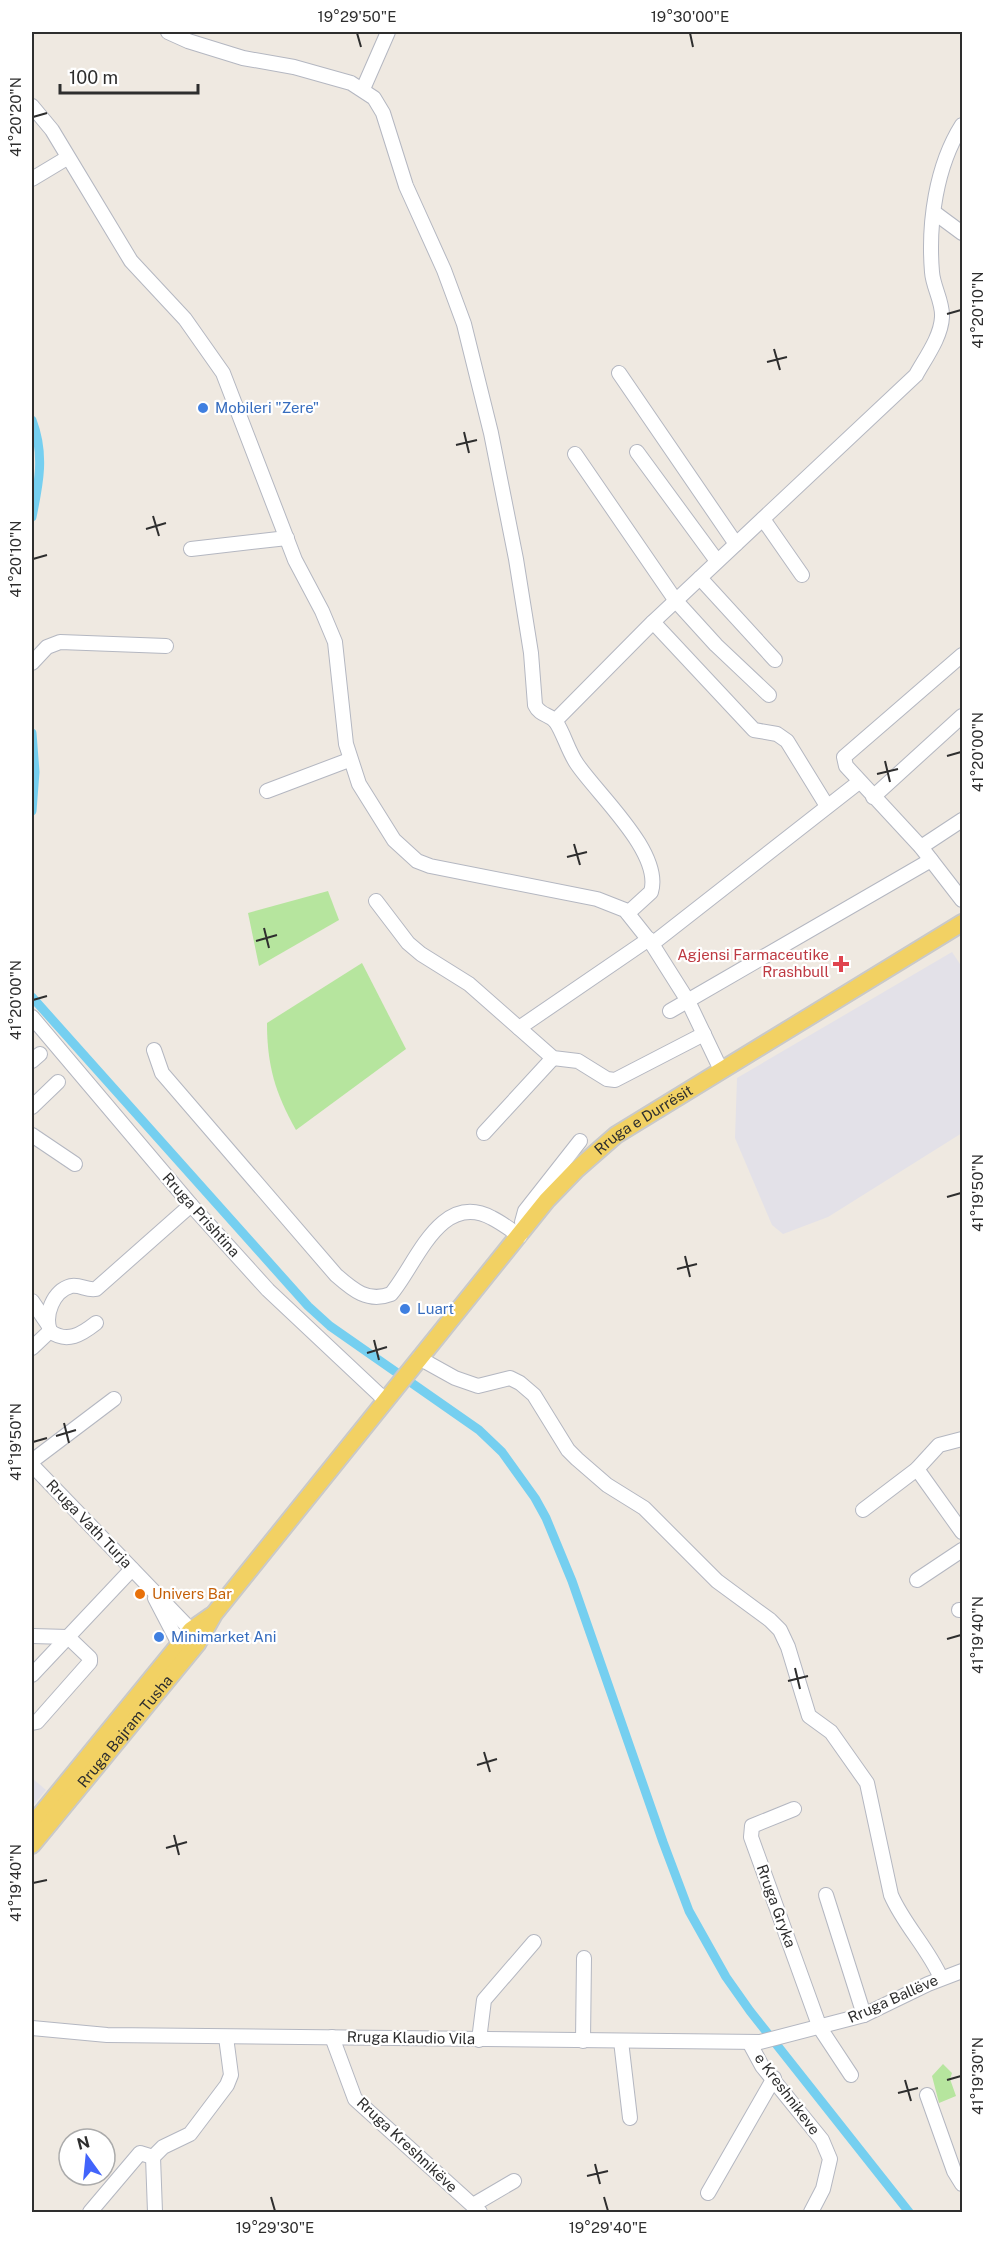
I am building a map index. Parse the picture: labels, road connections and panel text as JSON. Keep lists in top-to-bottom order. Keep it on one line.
{"streets":{"main road":["Rruga e Durrësit","Rruga Bajram Tusha"],"street":["Rruga Prishtina","Rruga Vath Turja","Rruga Gryka","Rruga Ballëve","Rruga Klaudio Vila","e Kreshnikeve","Rruga Kreshnikëve"]},"crossings":[["Rruga e Durrësit","Rruga Prishtina"],["Rruga e Durrësit","Rruga Bajram Tusha"],["Rruga Prishtina","Rruga Bajram Tusha"],["Rruga Vath Turja","Rruga Bajram Tusha"],["Rruga Gryka","Rruga Ballëve"],["Rruga Ballëve","Rruga Klaudio Vila"],["Rruga Klaudio Vila","e Kreshnikeve"],["Rruga Klaudio Vila","Rruga Kreshnikëve"]],"places":{"other":["Mobileri \"Zere\"","Luart","Univers Bar","Minimarket Ani"],"health":["Agjensi Farmaceutike Rrashbull"]},"scale_bar":"100 m","north":"top","coordinates":["19°29'50\"E","19°30'00\"E","41°20'20\"N","41°20'10\"N","41°20'00\"N","41°19'50\"N","41°19'40\"N","41°19'30\"N","19°29'30\"E","19°29'40\"E"]}
